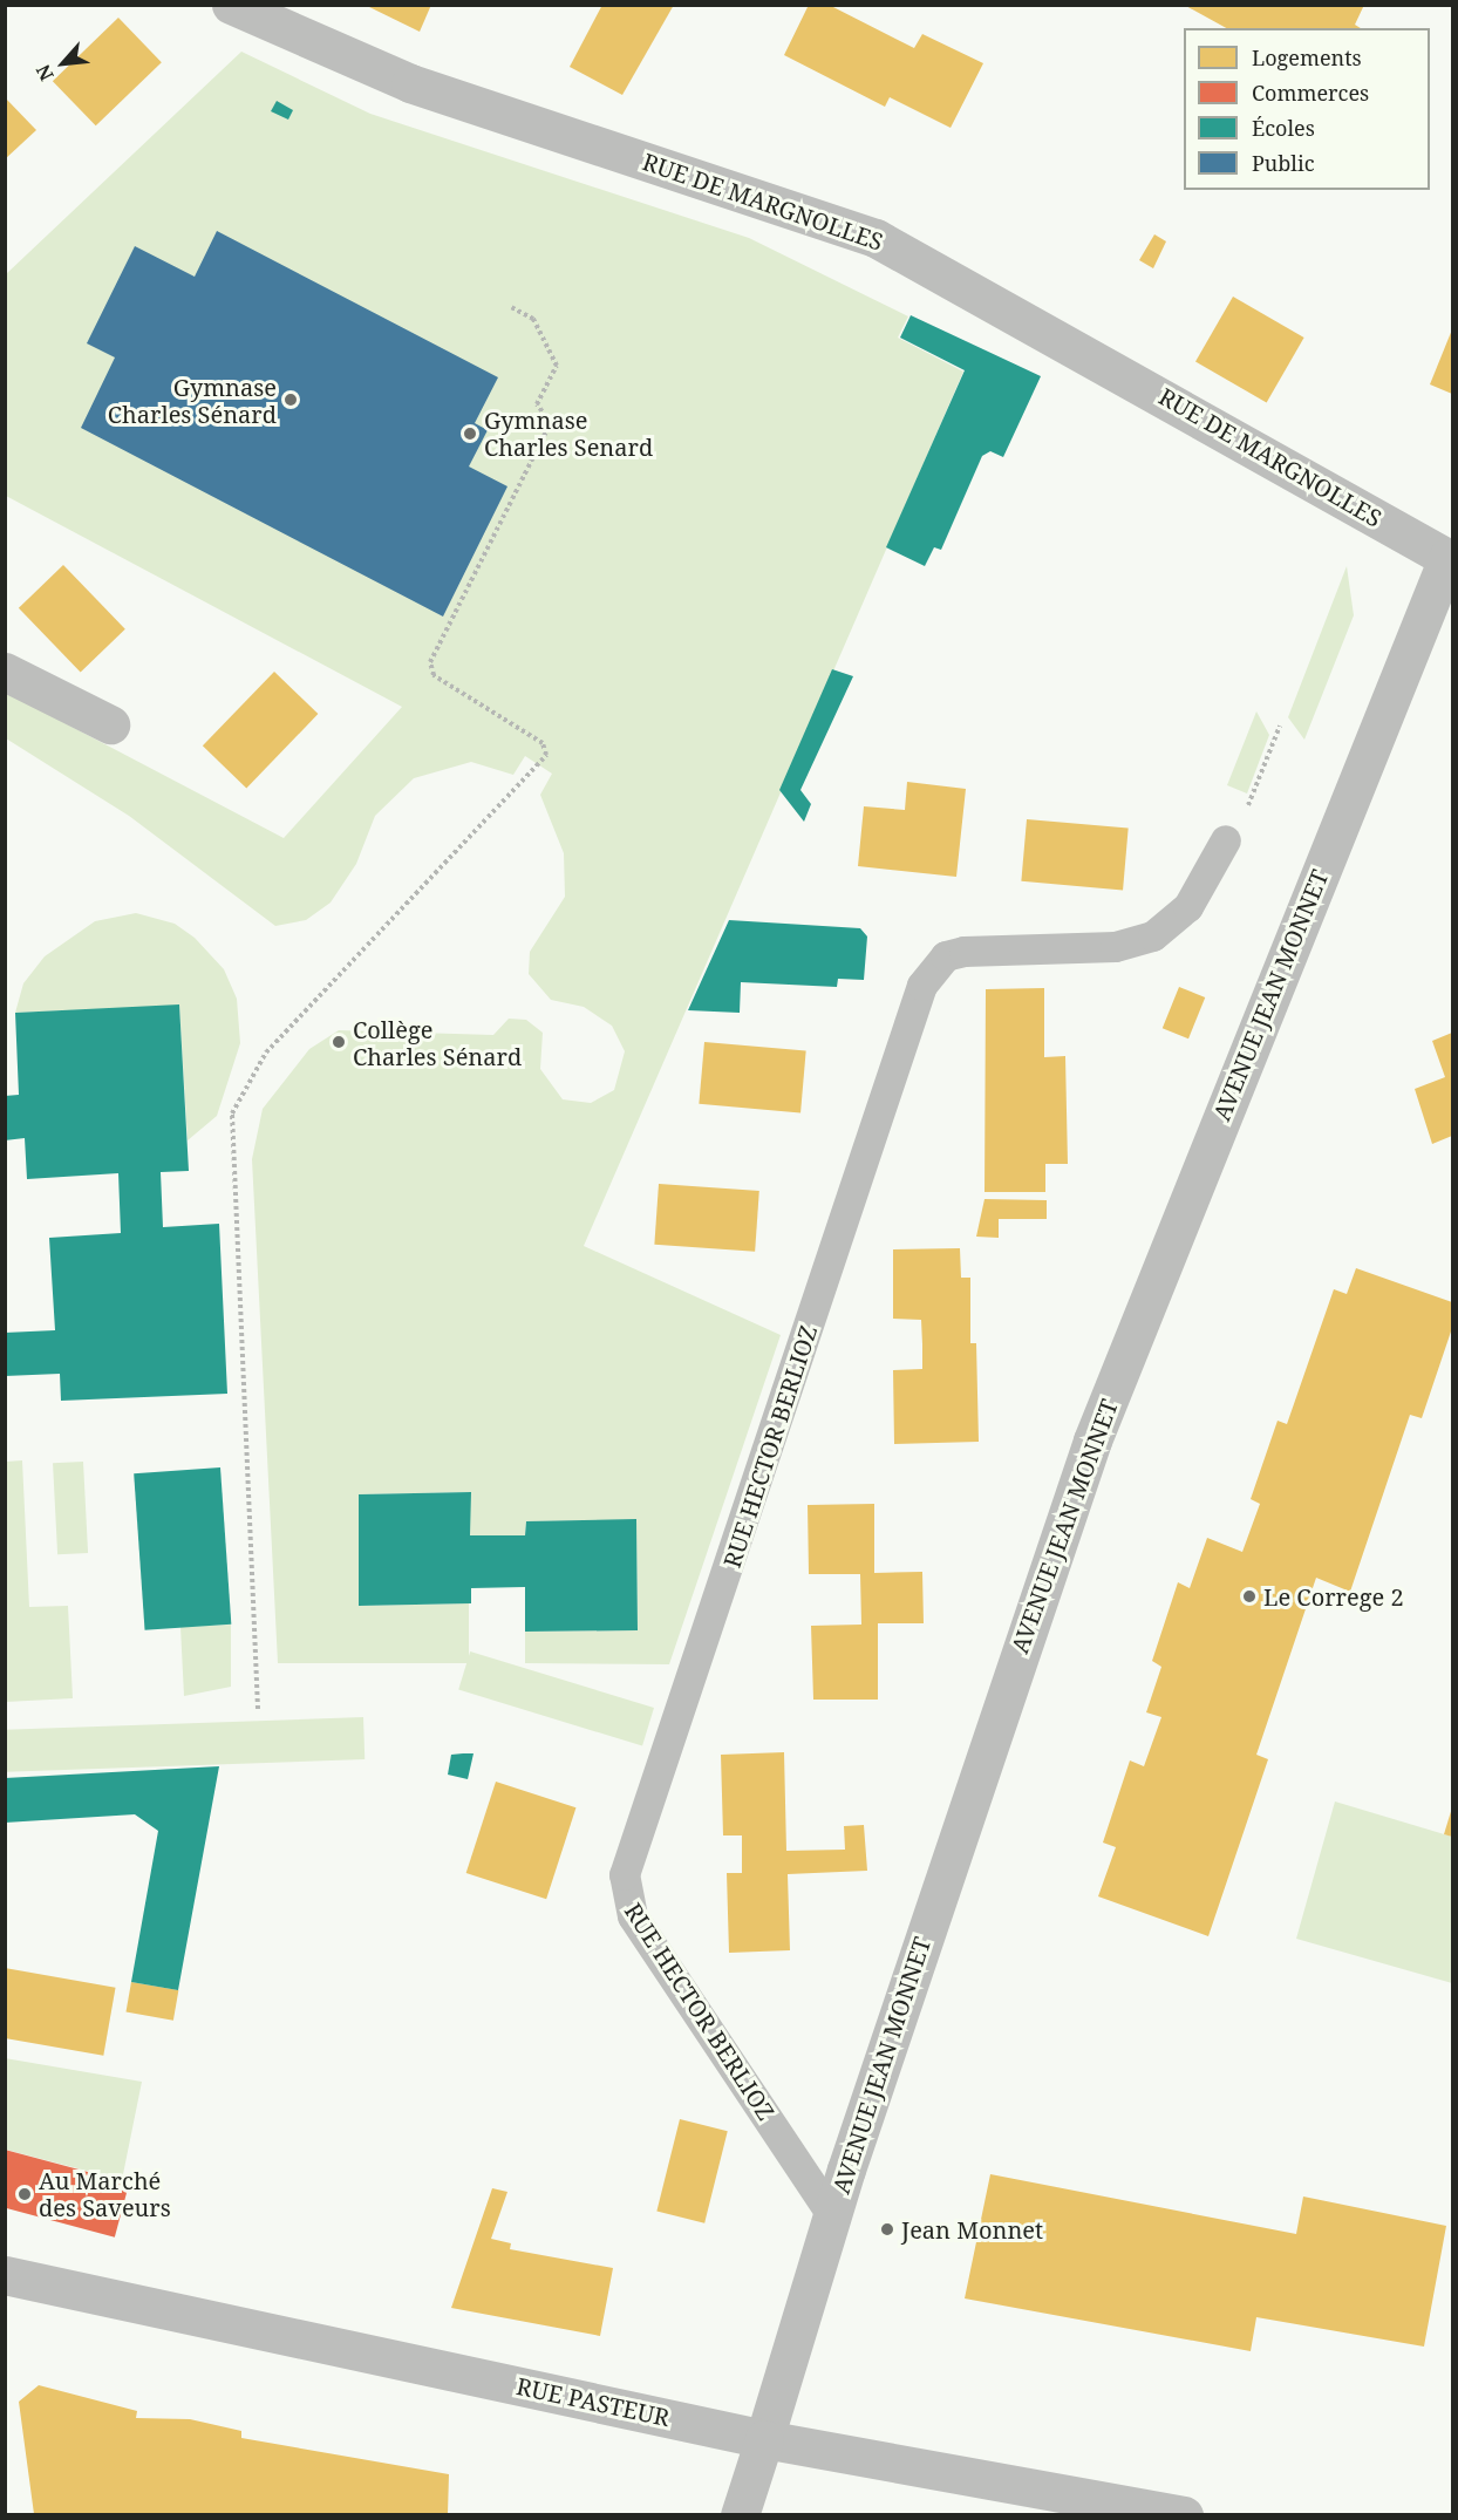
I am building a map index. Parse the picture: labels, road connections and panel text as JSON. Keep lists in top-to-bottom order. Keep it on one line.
{"streets":{"street":["RUE DE MARGNOLLES","AVENUE JEAN MONNET","RUE PASTEUR"],"lane":["RUE HECTOR BERLIOZ"]},"crossings":[["RUE DE MARGNOLLES","AVENUE JEAN MONNET"],["AVENUE JEAN MONNET","RUE HECTOR BERLIOZ"],["AVENUE JEAN MONNET","RUE PASTEUR"]],"places":["Gymnase Charles Sénard","Gymnase Charles Senard","Collège Charles Sénard","Le Correge 2","Au Marché des Saveurs","Jean Monnet"],"legend":["Logements","Commerces","Écoles","Public"],"north":"bottom left"}
